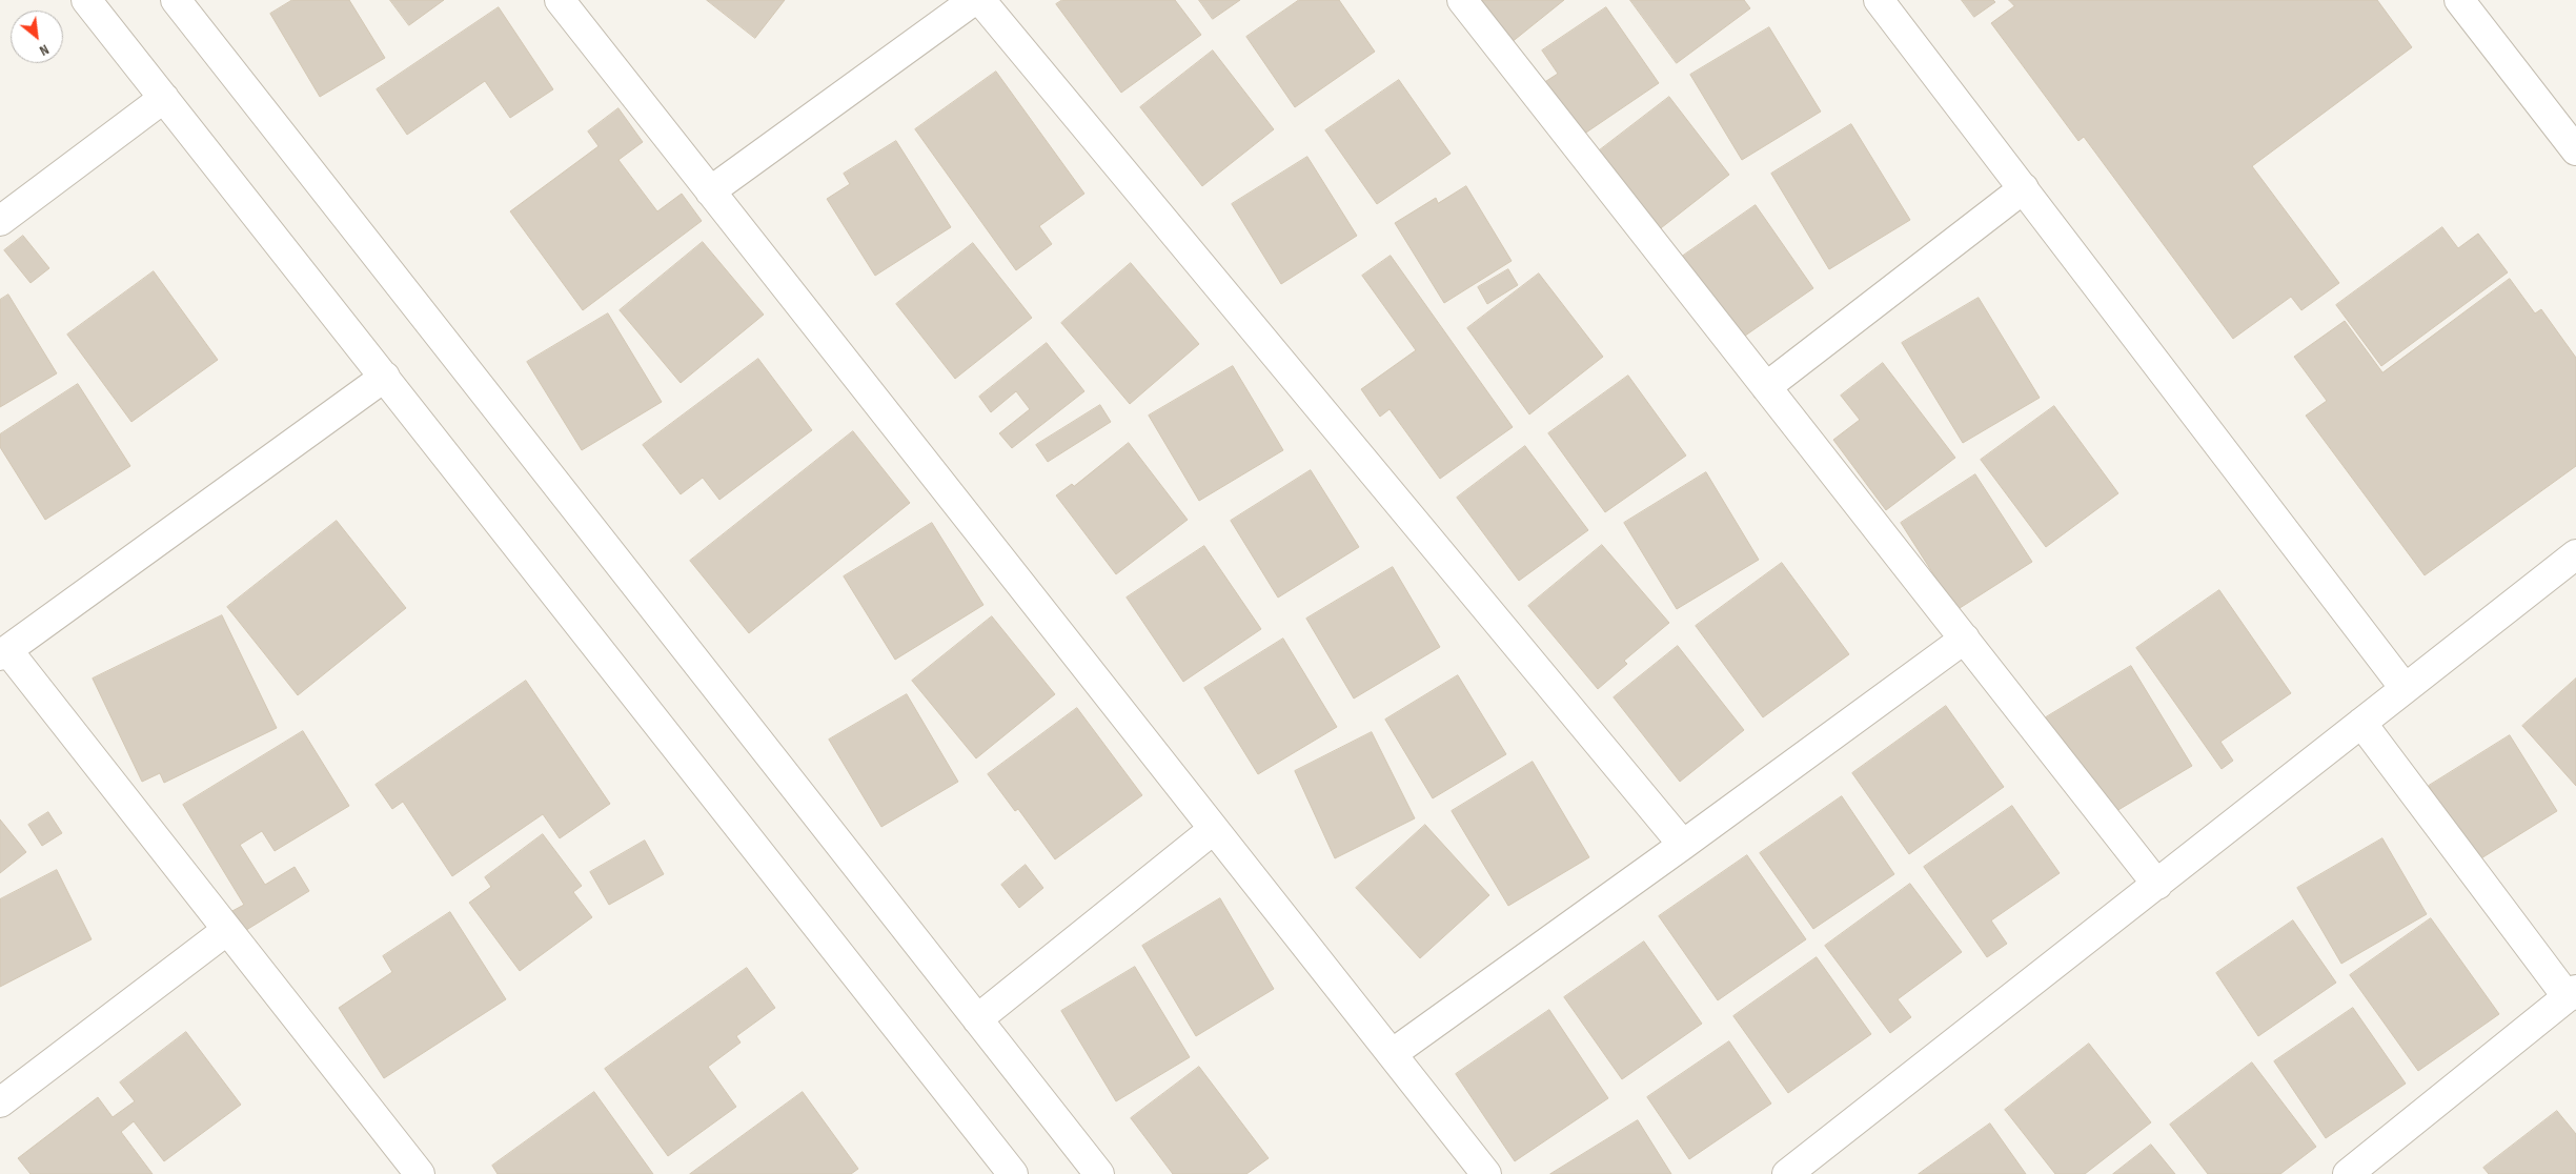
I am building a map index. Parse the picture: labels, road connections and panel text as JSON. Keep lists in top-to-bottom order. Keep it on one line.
{"north":"bottom right"}
